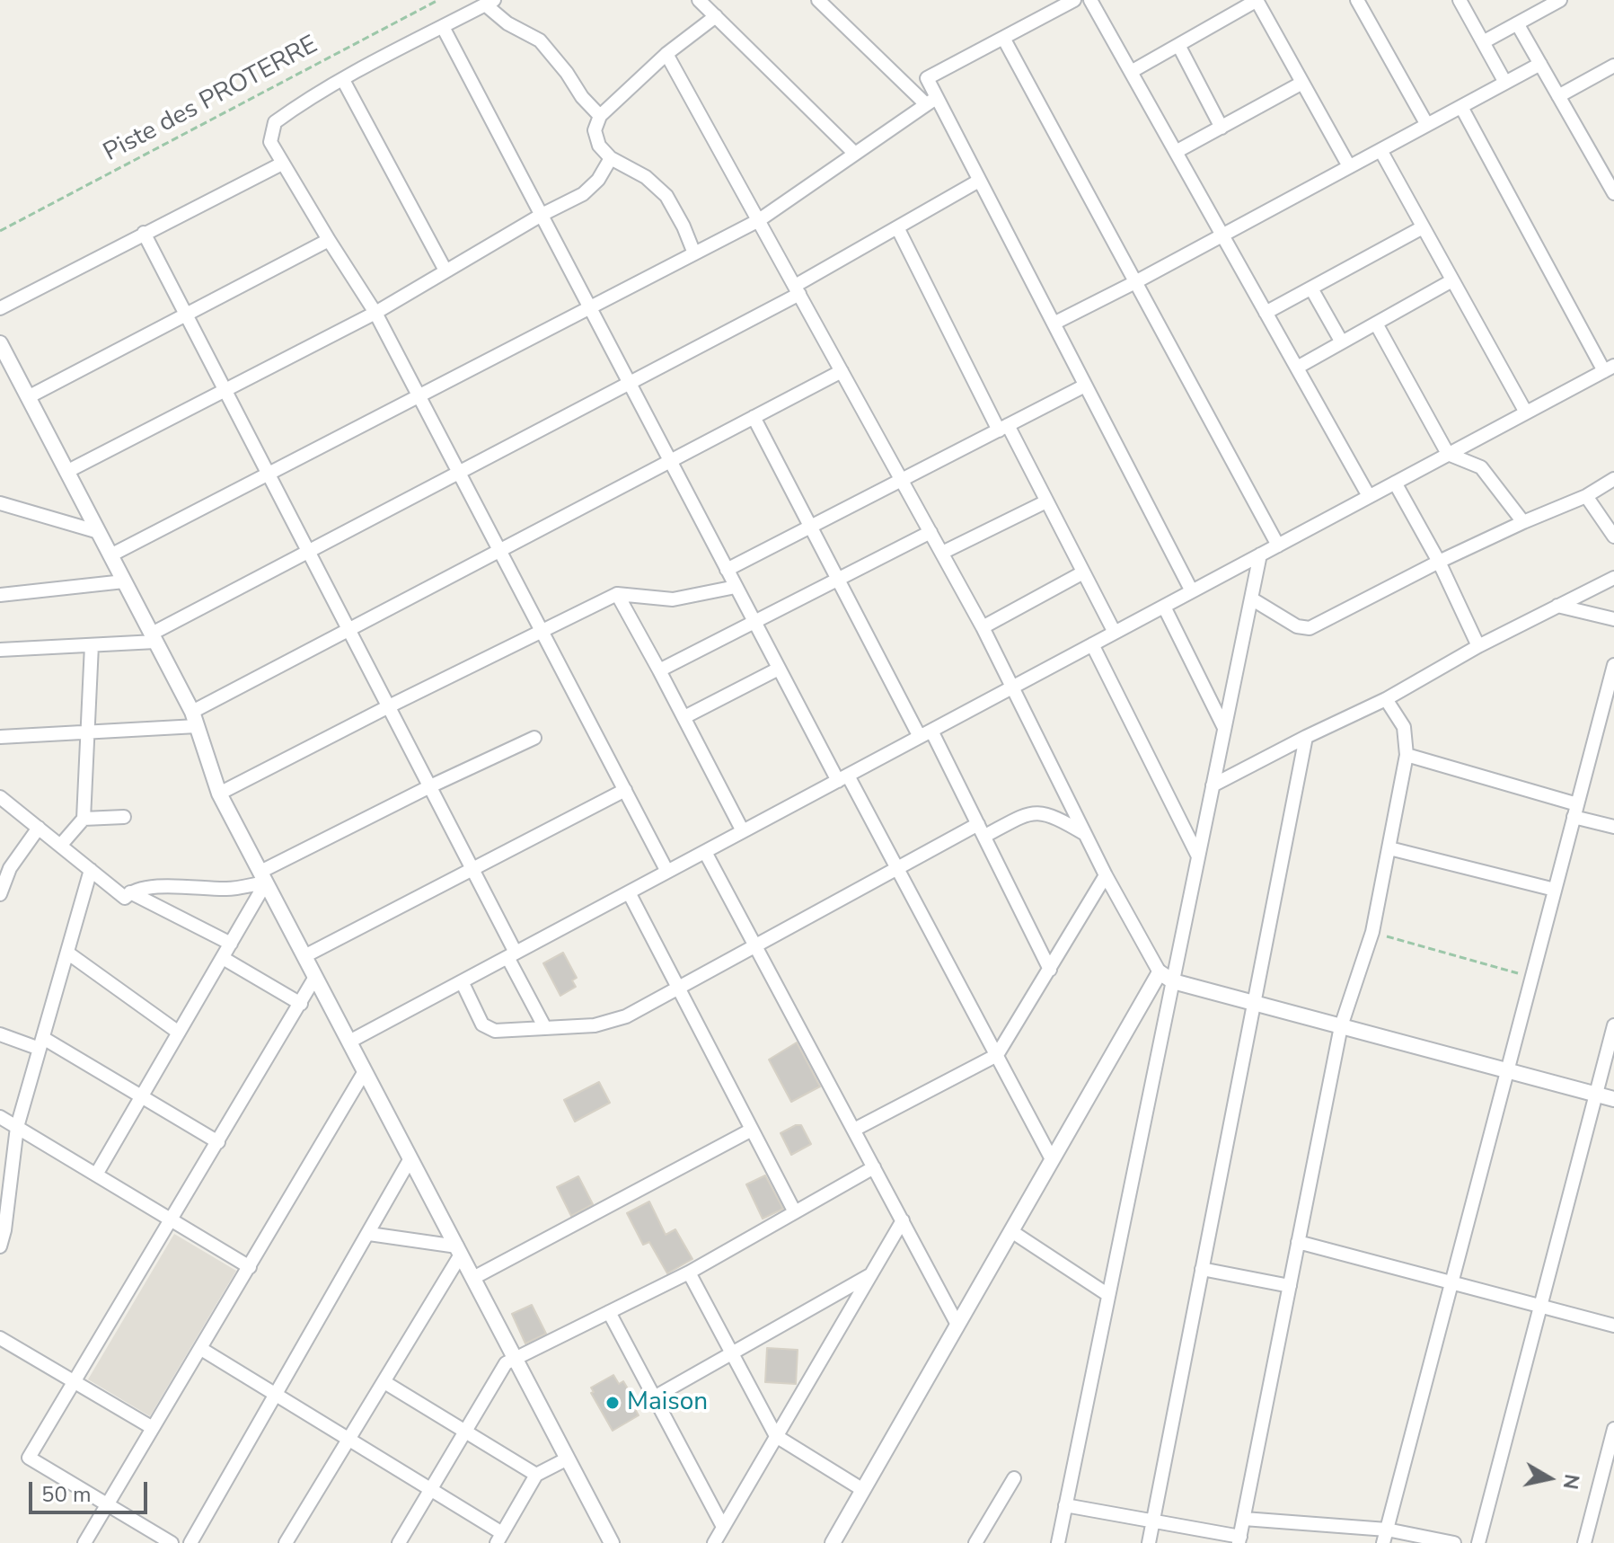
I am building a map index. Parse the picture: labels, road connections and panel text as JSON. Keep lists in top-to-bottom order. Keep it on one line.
{"streets":{"path":["Piste des PROTERRE"]},"places":["Maison"],"scale_bar":"50 m","north":"right"}
